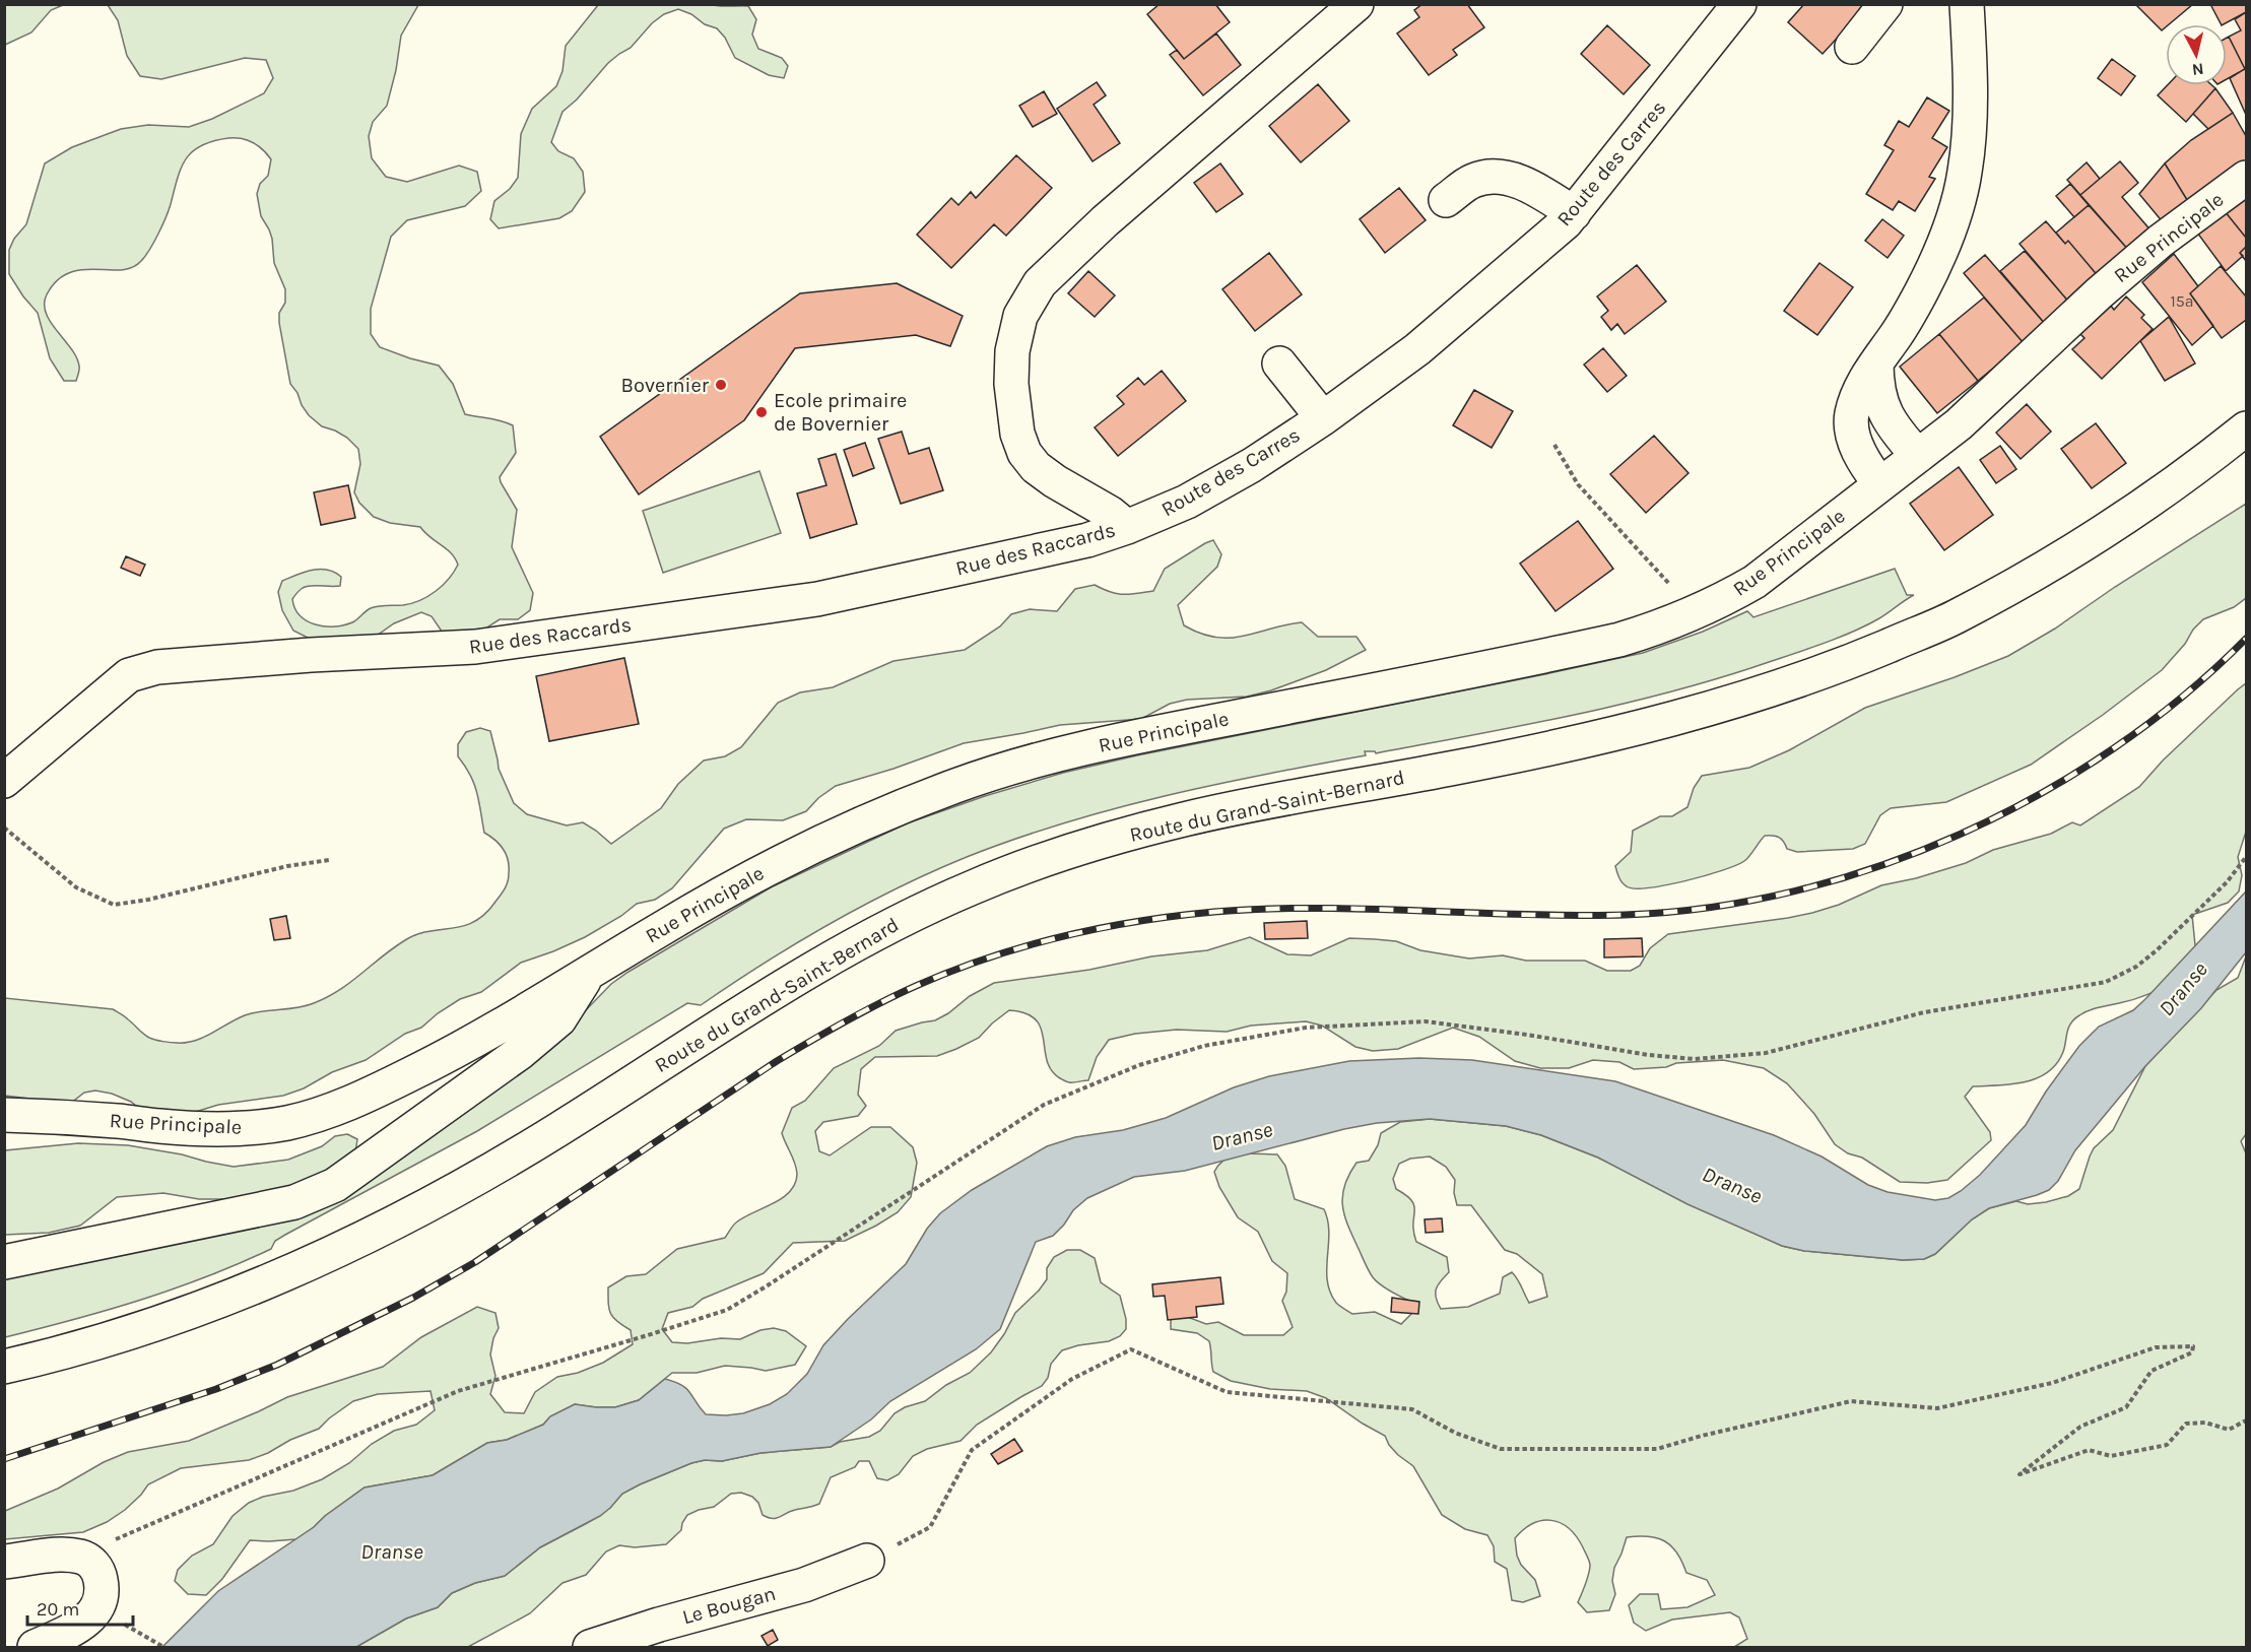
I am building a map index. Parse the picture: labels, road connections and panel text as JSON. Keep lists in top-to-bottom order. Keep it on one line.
{"streets":{"street":["Route des Carres","Rue Principale","Rue des Raccards","Route du Grand-Saint-Bernard","Le Bougan"]},"crossings":[["Route des Carres","Rue des Raccards"]],"water":["Dranse"],"places":["Bovernier","Ecole primaire de Bovernier"],"house_numbers":["15a"],"scale_bar":"20 m","north":"bottom"}
